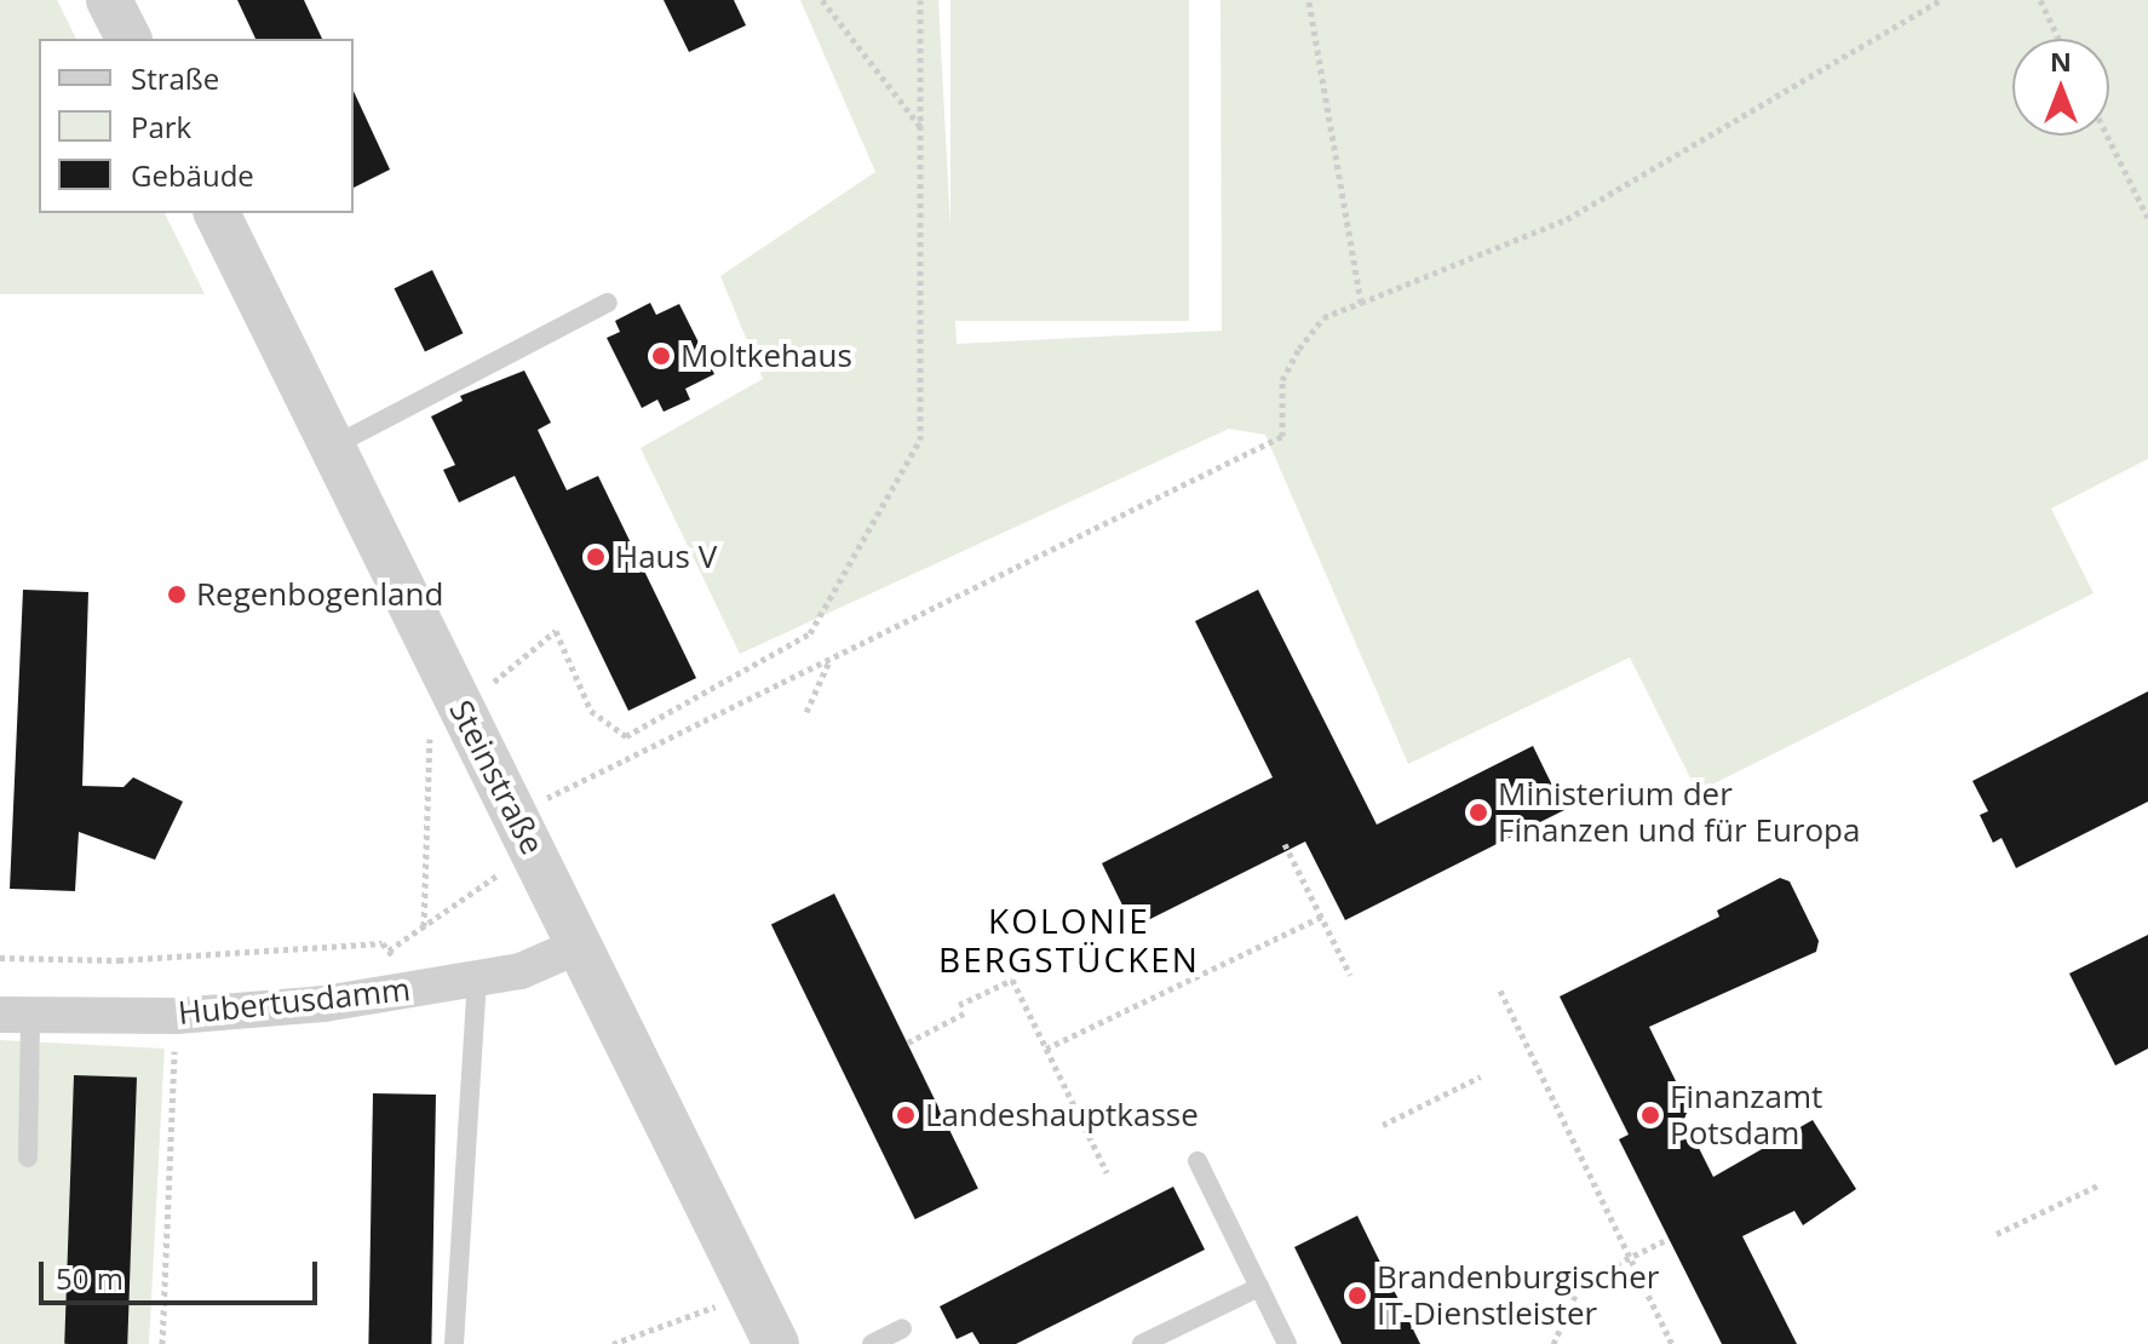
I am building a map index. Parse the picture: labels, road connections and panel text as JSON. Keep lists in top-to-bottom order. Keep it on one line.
{"streets":{"street":["Steinstraße","Hubertusdamm"]},"crossings":[["Steinstraße","Hubertusdamm"]],"districts":["KOLONIE BERGSTÜCKEN"],"places":["Moltkehaus","Haus V","Regenbogenland","Ministerium der Finanzen und für Europa","Landeshauptkasse","Finanzamt Potsdam","Brandenburgischer IT-Dienstleister"],"legend":["Straße","Park","Gebäude"],"scale_bar":"50 m","north":"top"}
